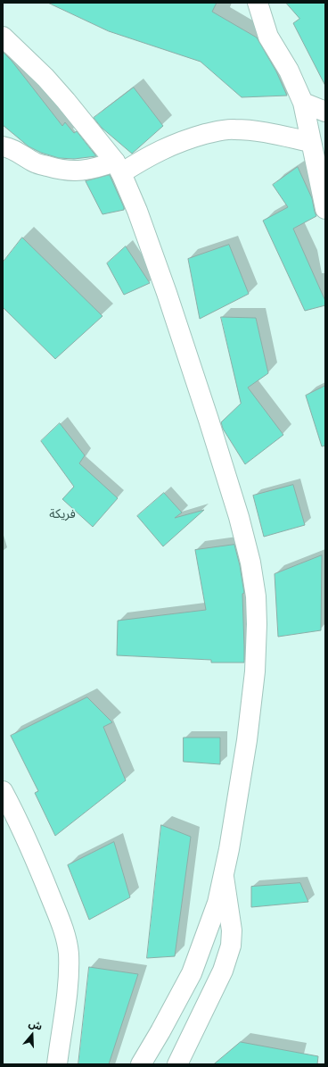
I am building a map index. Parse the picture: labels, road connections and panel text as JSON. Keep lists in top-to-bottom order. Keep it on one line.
{"districts":["فريكة"],"north":"top"}
